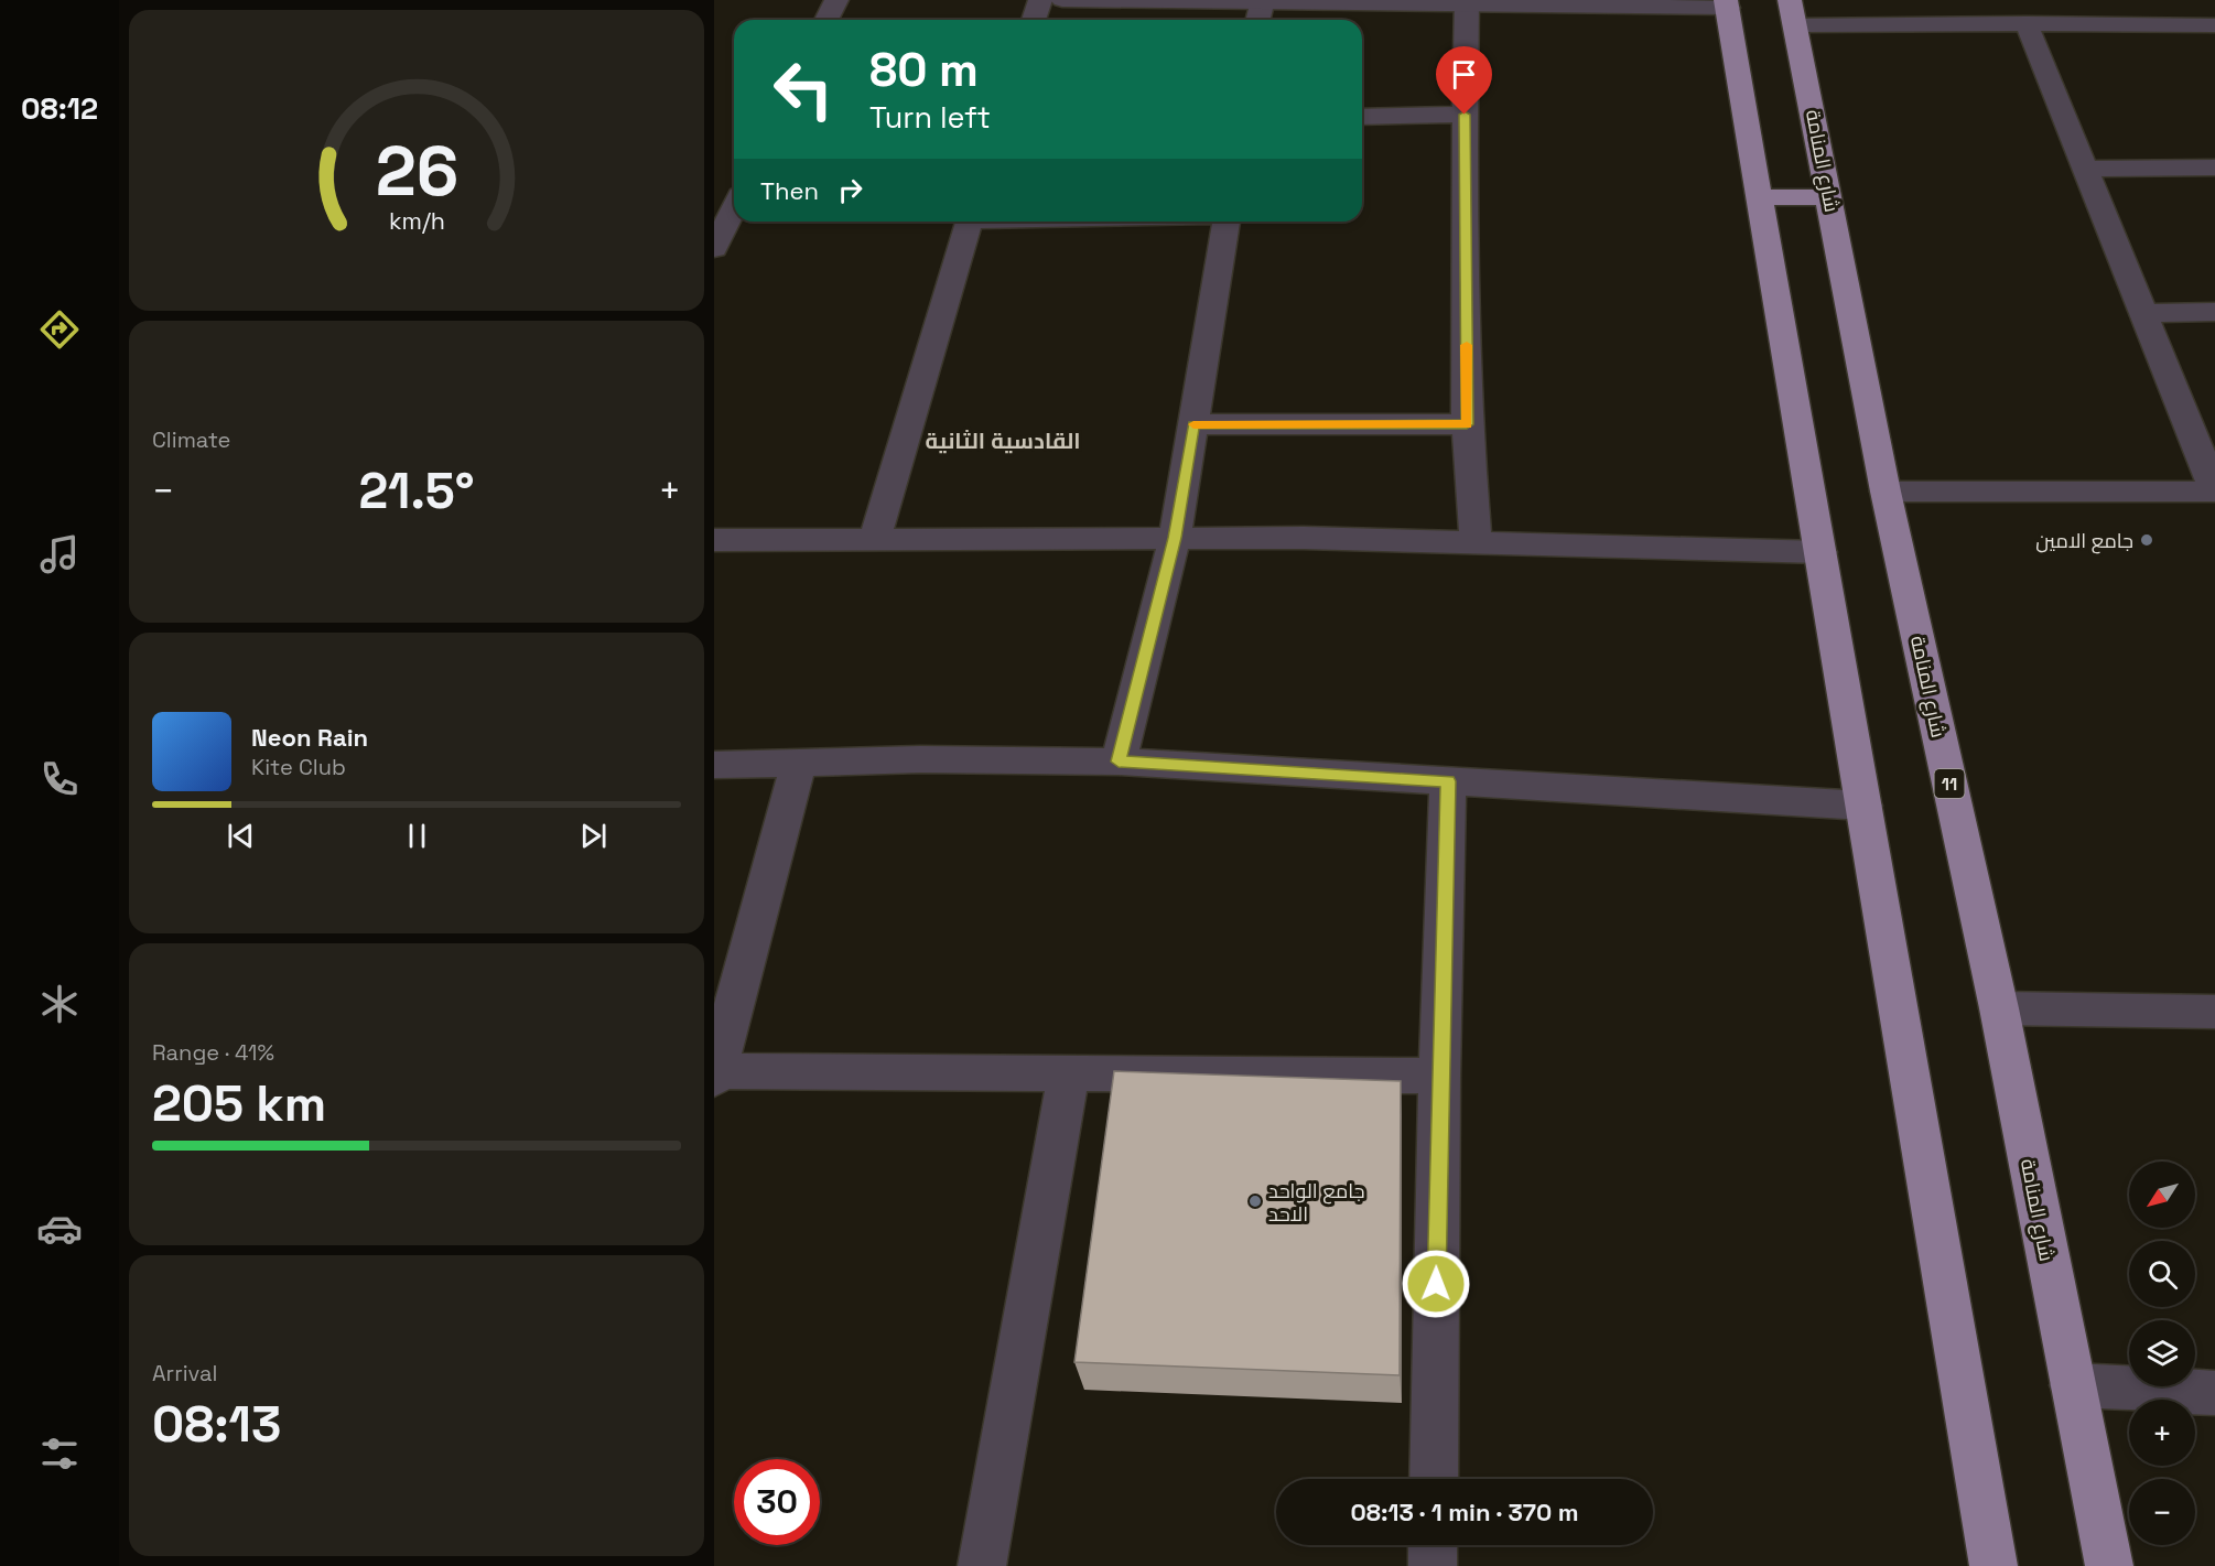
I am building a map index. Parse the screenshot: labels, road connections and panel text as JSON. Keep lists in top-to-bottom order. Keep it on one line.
{"streets":{"highway":["شارع المنامة","11"]},"districts":["القادسية الثانية"],"places":["جامع الامين","جامع الواحد الاحد"],"north":"bottom left","page":{"tabs":"08:12","turn":["80 m","Turn left"],"then":"Then","tile":["Climate",["Range · 41%","205 km"],["Arrival","08:13"]],"heat":["−","21.5°","+"],"song":["Neon Rain","Kite Club"],"map_buttons":["+","−"],"limit":"30","trip":"08:13 · 1 min · 370 m","gauge":["26","km/h"]}}
